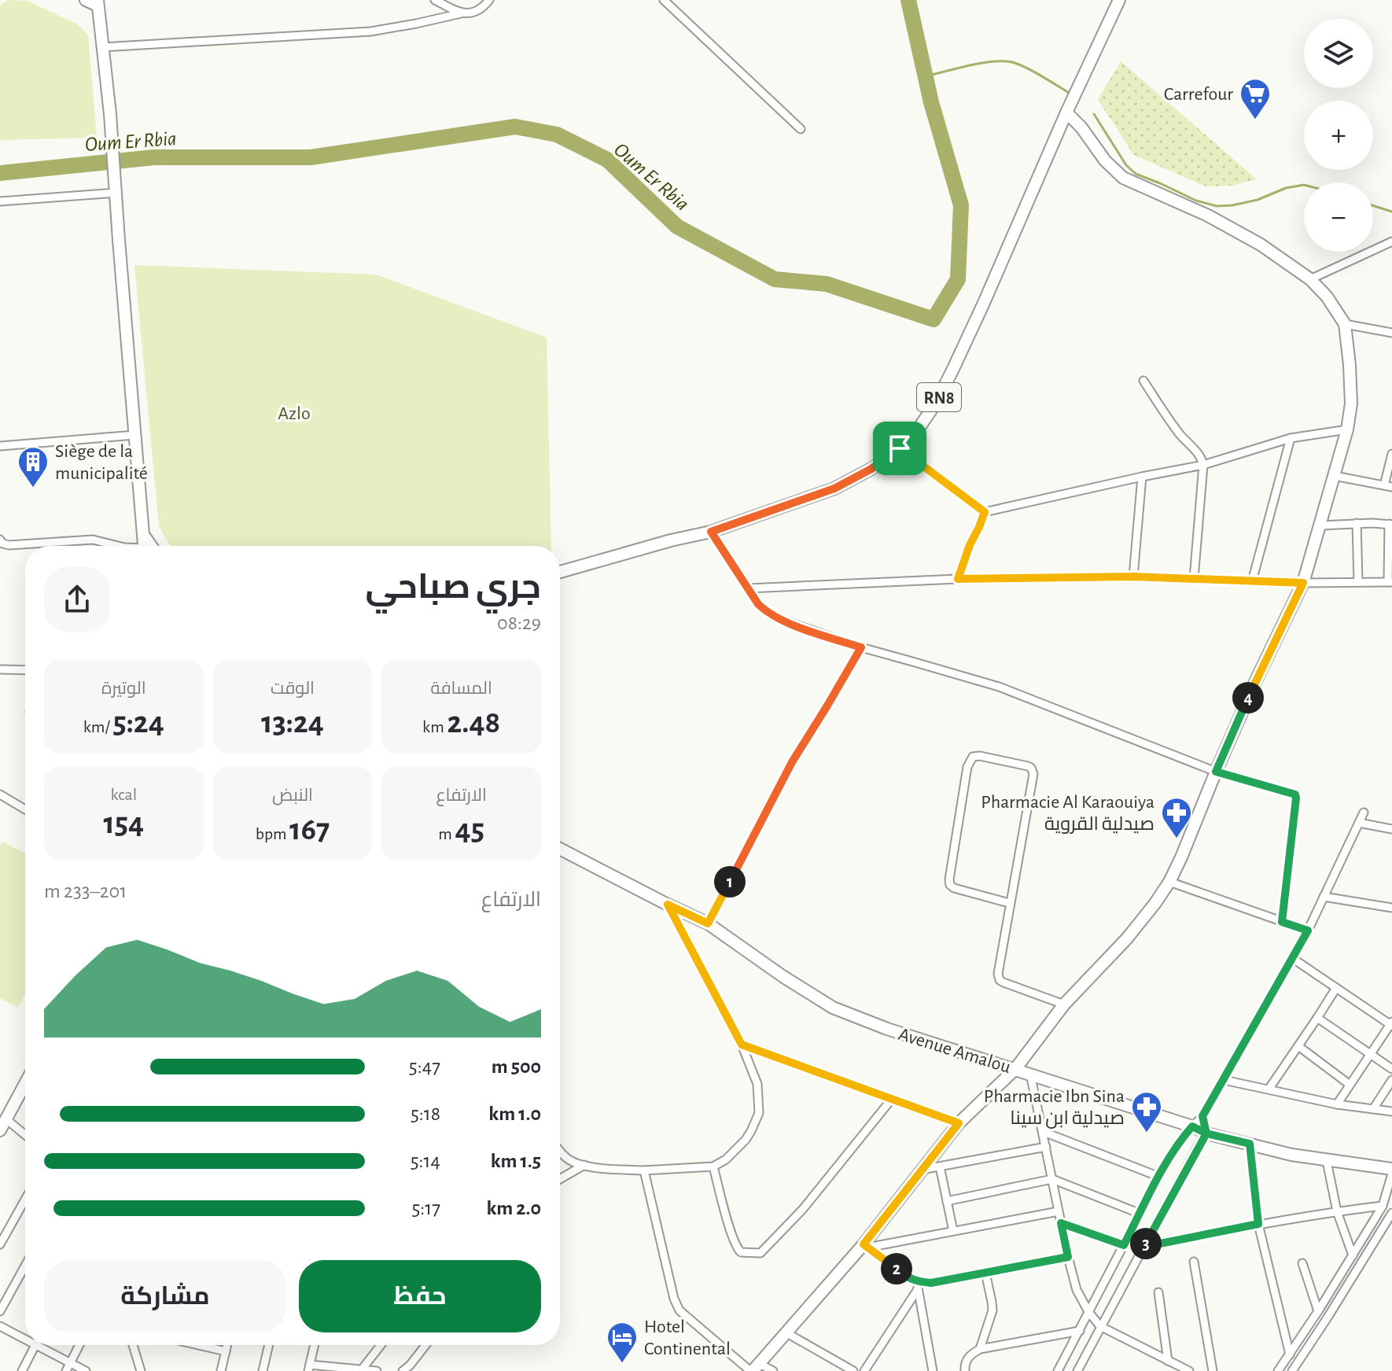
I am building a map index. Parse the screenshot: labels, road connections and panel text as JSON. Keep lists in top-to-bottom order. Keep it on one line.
{"streets":{"street":["RN8","Avenue Amalou"]},"water":["Oum Er Rbia"],"parks":["Azlo"],"places":{"supermarket":["Carrefour"],"building":["Siège de la municipalité"],"pharmacy":["Pharmacie Al Karaouiya صيدلية القروية","Pharmacie Ibn Sina صيدلية ابن سينا"],"hotel":["Hotel Continental"]},"page":{"map_buttons":["+","−"],"heading":["جري صباحي","08:29"],"stats":[["المسافة","2.48 km"],["الوقت","13:24"],["الوتيرة","5:24 /km"],["الارتفاع","45 m"],["النبض","167 bpm"],["kcal","154"]],"pins":["4","1","3","2"],"chart":["الارتفاع","201–233 m"],"list":[{"name":"500 m","note":"5:47"},{"name":"1.0 km","note":"5:18"},{"name":"1.5 km","note":"5:14"},{"name":"2.0 km","note":"5:17"}],"buttons":["حفظ","مشاركة"]}}
